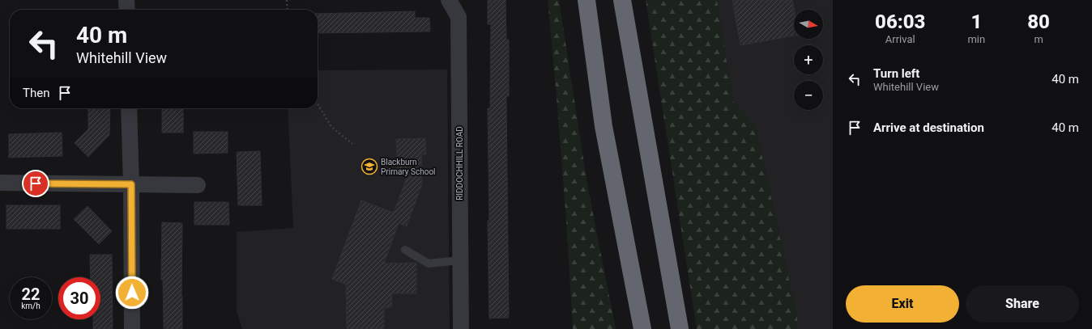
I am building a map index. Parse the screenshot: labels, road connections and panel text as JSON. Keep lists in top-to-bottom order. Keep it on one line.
{"streets":{"street":["RIDDOCHHILL ROAD"]},"places":{"school or university":["Blackburn Primary School"]},"north":"right","page":{"eta":["06:03","Arrival","1","min","80","m"],"map_buttons":["+","−"],"turn":["40 m","Whitehill View"],"list":[{"name":"Turn left","note":"Whitehill View","value":"40 m"},{"name":"Arrive at destination","value":"40 m"}],"then":"Then","speed":"22 km/h","limit":"30","buttons":["Exit","Share"]}}
